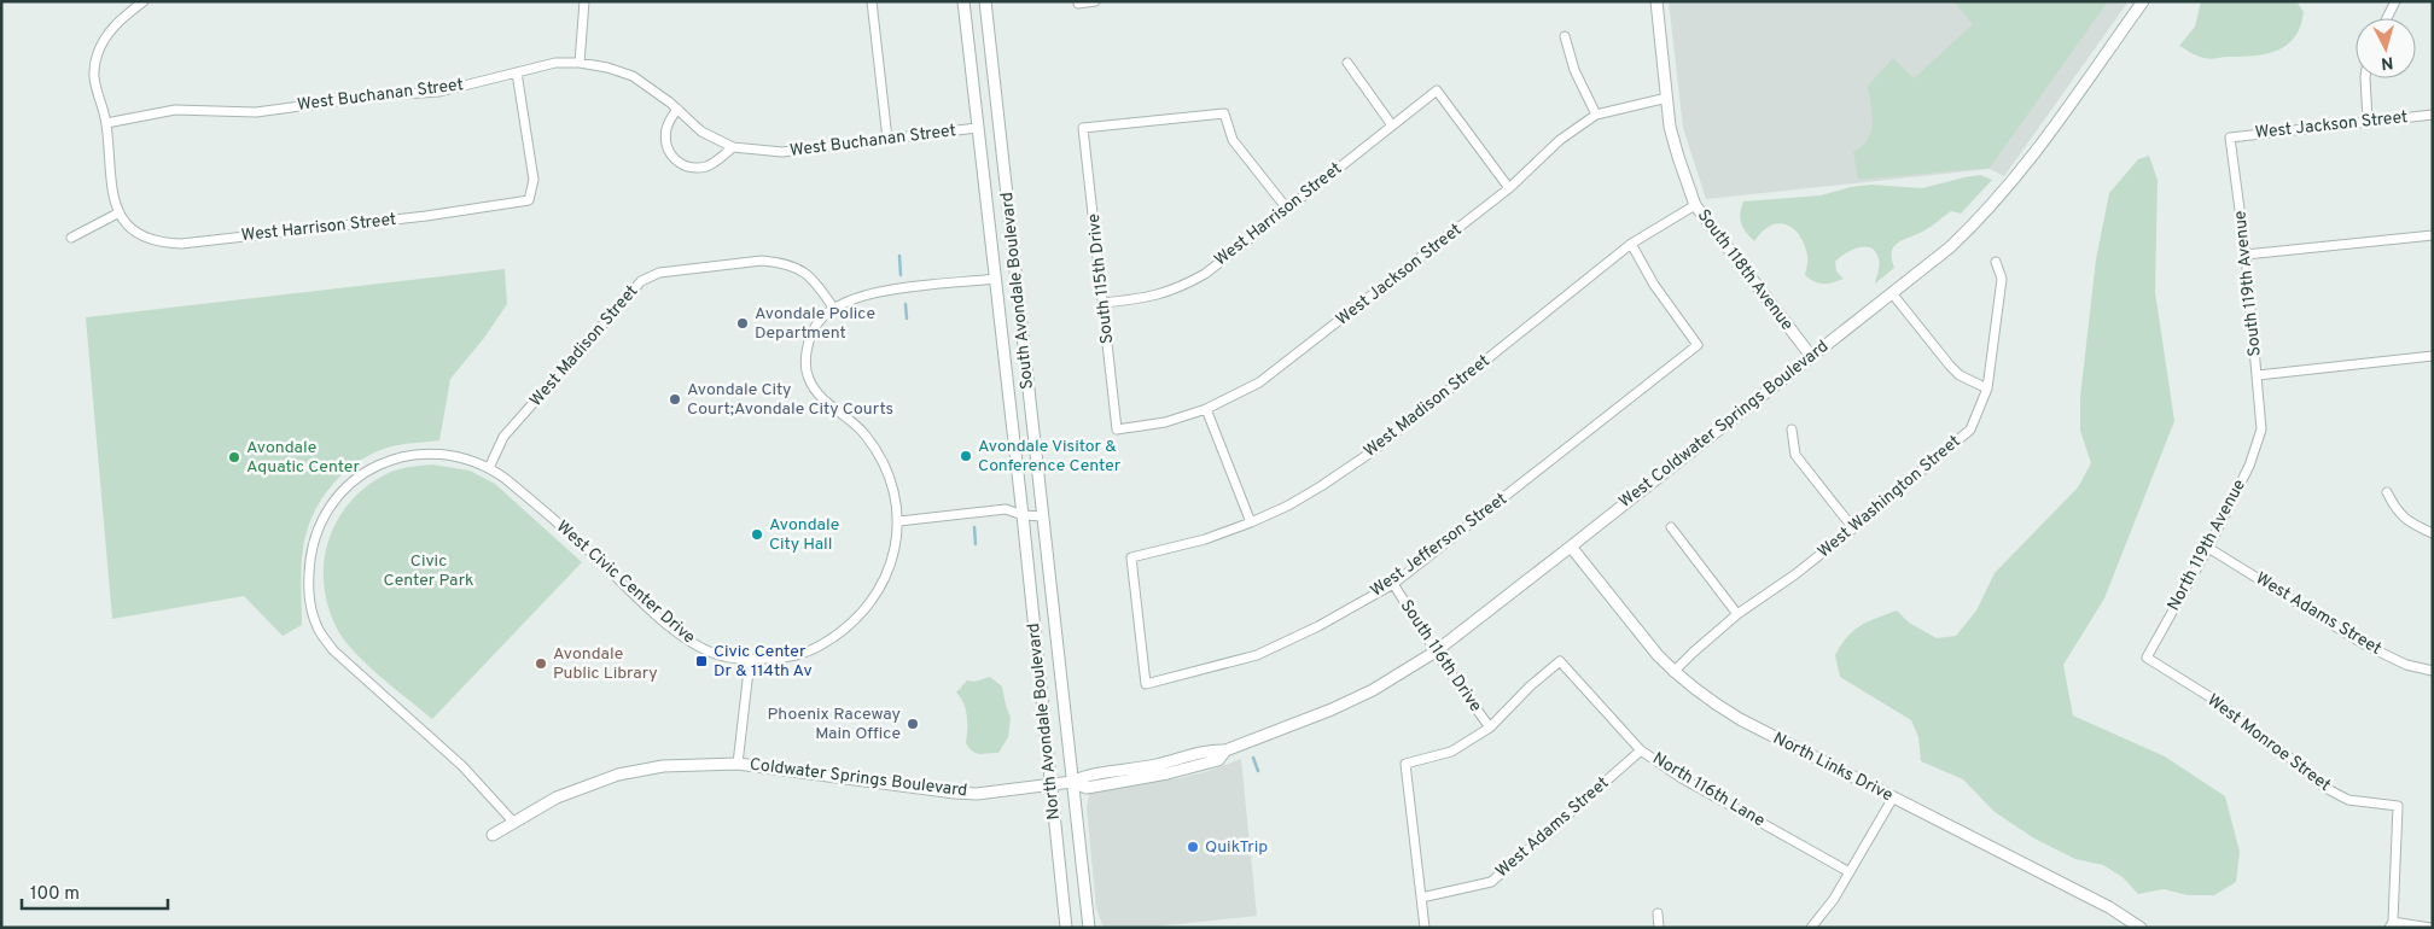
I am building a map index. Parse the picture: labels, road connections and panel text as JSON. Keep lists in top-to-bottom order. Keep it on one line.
{"streets":{"street":["West Buchanan Street","West Jackson Street","West Harrison Street","South 118th Avenue","South 115th Drive","South 119th Avenue","South Avondale Boulevard","West Madison Street","West Coldwater Springs Boulevard","West Washington Street","West Jefferson Street","North 119th Avenue","West Civic Center Drive","West Adams Street","South 116th Drive","North Avondale Boulevard","West Monroe Street","North Links Drive","Coldwater Springs Boulevard","North 116th Lane"]},"crossings":[["West Buchanan Street","West Harrison Street"],["West Buchanan Street","South Avondale Boulevard"],["West Jackson Street","West Harrison Street"],["West Jackson Street","South 118th Avenue"],["West Jackson Street","South 115th Drive"],["West Jackson Street","South 119th Avenue"],["West Harrison Street","South 115th Drive"],["South 118th Avenue","West Madison Street"],["South 118th Avenue","West Coldwater Springs Boulevard"],["South 119th Avenue","North 119th Avenue"],["South Avondale Boulevard","West Civic Center Drive"],["South Avondale Boulevard","North Avondale Boulevard"],["West Madison Street","West Jefferson Street"],["West Madison Street","West Civic Center Drive"],["West Coldwater Springs Boulevard","South 116th Drive"],["West Coldwater Springs Boulevard","North Avondale Boulevard"],["West Coldwater Springs Boulevard","North Links Drive"],["West Coldwater Springs Boulevard","Coldwater Springs Boulevard"],["West Washington Street","North Links Drive"],["West Jefferson Street","South 116th Drive"],["North 119th Avenue","West Adams Street"],["North 119th Avenue","West Monroe Street"],["West Adams Street","North 116th Lane"],["South 116th Drive","North 116th Lane"],["North Avondale Boulevard","Coldwater Springs Boulevard"]],"parks":["Civic Center Park"],"places":{"other":["Avondale Police Department","Avondale City Court;Avondale City Courts","Avondale Visitor & Conference Center","Avondale Aquatic Center","Avondale City Hall","Avondale Public Library","Phoenix Raceway Main Office","QuikTrip"],"transit":["Civic Center Dr & 114th Av"]},"scale_bar":"100 m","north":"bottom"}
